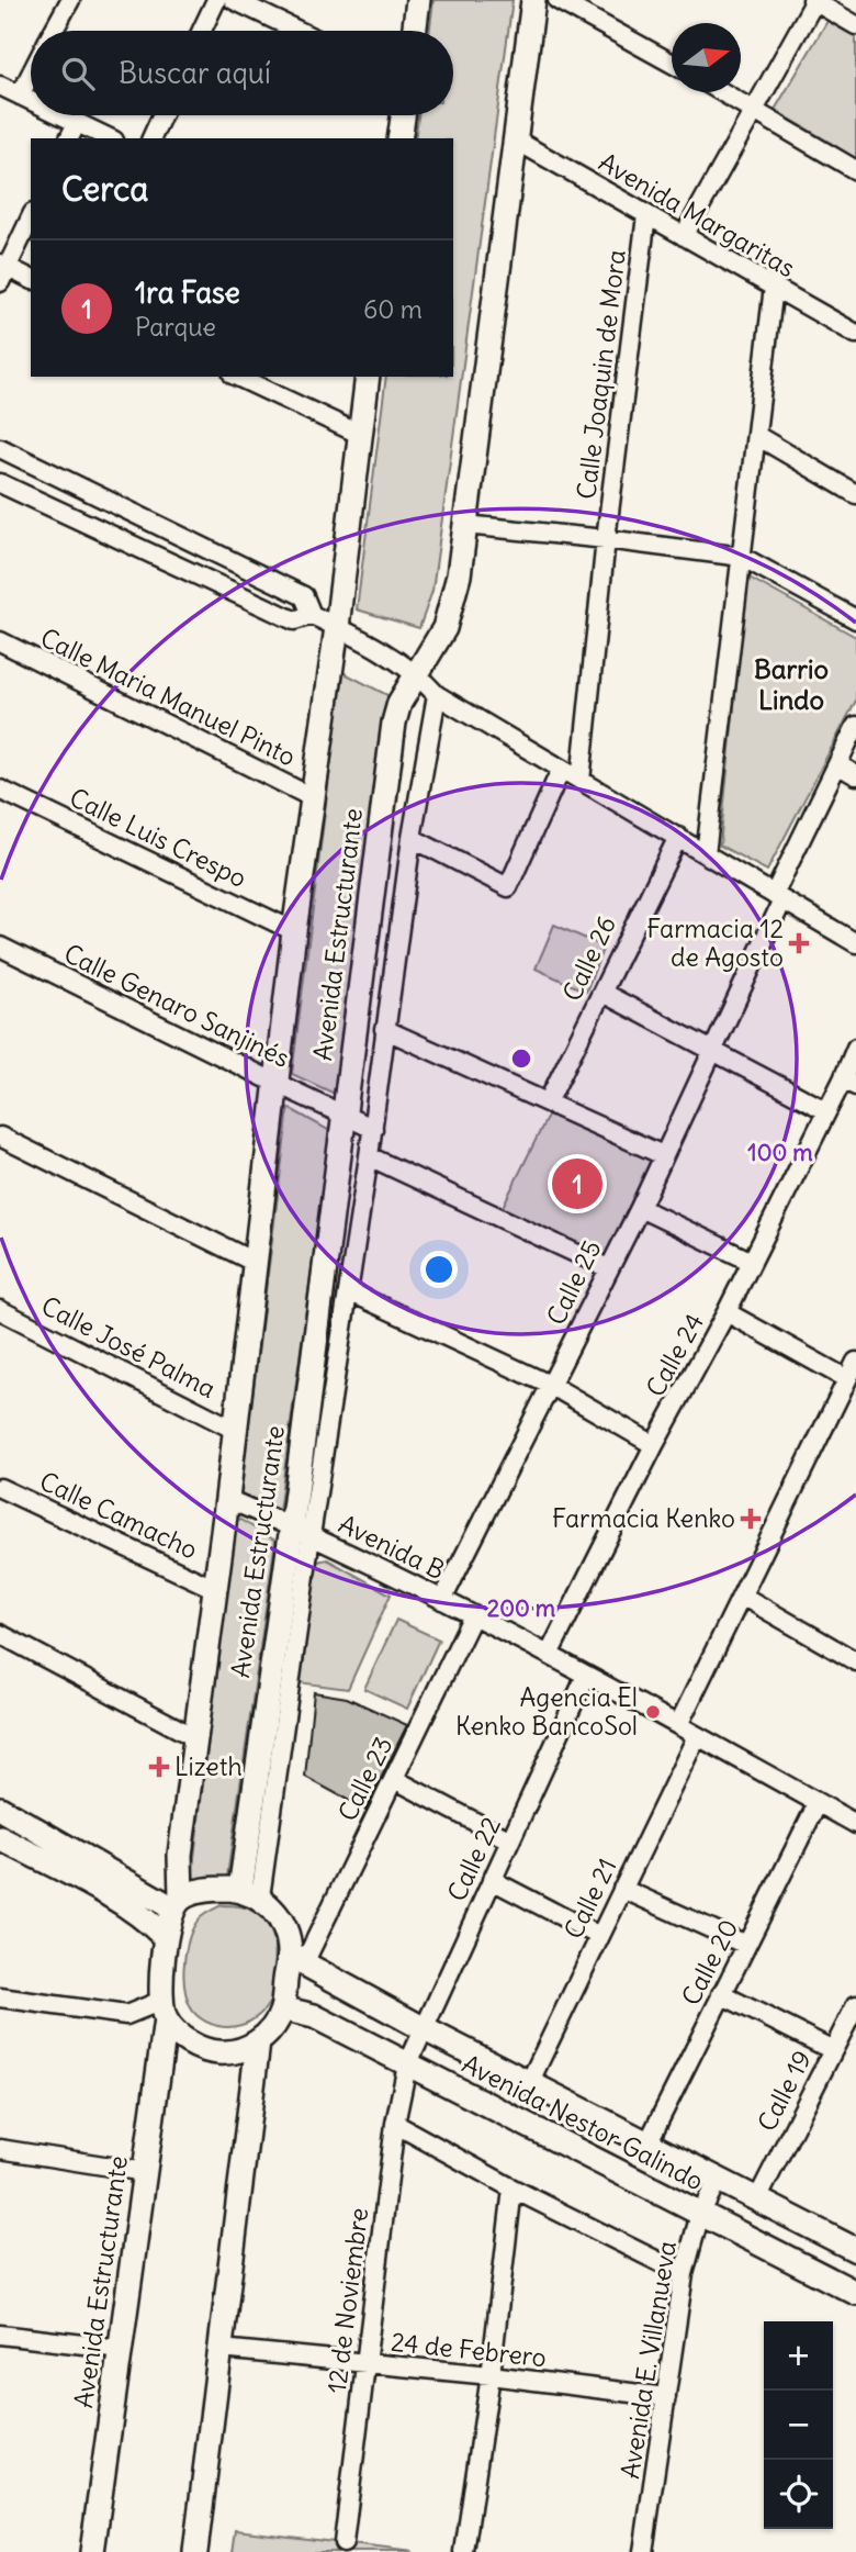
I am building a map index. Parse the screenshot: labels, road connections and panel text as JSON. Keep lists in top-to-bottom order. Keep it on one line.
{"streets":{"main road":["Avenida Estructurante","Avenida Nestor Galindo"],"street":["Avenida Margaritas","Calle Joaquin de Mora","Calle Maria Manuel Pinto","Calle Luis Crespo","Calle 26","Calle Genaro Sanjinés","Calle 25","Calle José Palma","Calle 24","Calle Camacho","Avenida B","Calle 23","Calle 22","Calle 21","Calle 20","Calle 19","12 de Noviembre","24 de Febrero","Avenida E. Villanueva"]},"crossings":[["Avenida Margaritas","Calle Joaquin de Mora"],["Avenida Margaritas","Avenida Estructurante"],["Calle Maria Manuel Pinto","Avenida Estructurante"],["Calle Luis Crespo","Avenida Estructurante"],["Avenida Estructurante","Calle Genaro Sanjinés"],["Avenida Estructurante","Calle José Palma"],["Avenida Estructurante","Calle Camacho"],["Avenida Estructurante","Avenida B"],["Avenida Estructurante","Calle 23"],["Avenida Estructurante","Avenida Nestor Galindo"],["Calle 25","Avenida B"],["Calle 24","Avenida B"],["Avenida B","Calle 23"],["Avenida B","Calle 22"],["Avenida B","Calle 21"],["Avenida B","Calle 20"],["Calle 23","Avenida Nestor Galindo"],["Calle 22","Avenida Nestor Galindo"],["Calle 22","12 de Noviembre"],["Calle 21","Avenida Nestor Galindo"],["Calle 20","Avenida Nestor Galindo"],["Calle 19","Avenida Nestor Galindo"],["Avenida Nestor Galindo","12 de Noviembre"],["Avenida Nestor Galindo","Avenida E. Villanueva"],["12 de Noviembre","24 de Febrero"],["24 de Febrero","Avenida E. Villanueva"]],"districts":["Barrio Lindo"],"places":{"health":["Farmacia 12 de Agosto","Farmacia Kenko","Lizeth"],"other":["Agencia El Kenko BancoSol"]},"north":"right","page":{"search":"Buscar aquí","heading":"Cerca","list":[{"mark":"1","name":"1ra Fase","note":"Parque","value":"60 m"}],"pins":"1","map_buttons":["+","−"]},"rings":["100 m","200 m"]}
